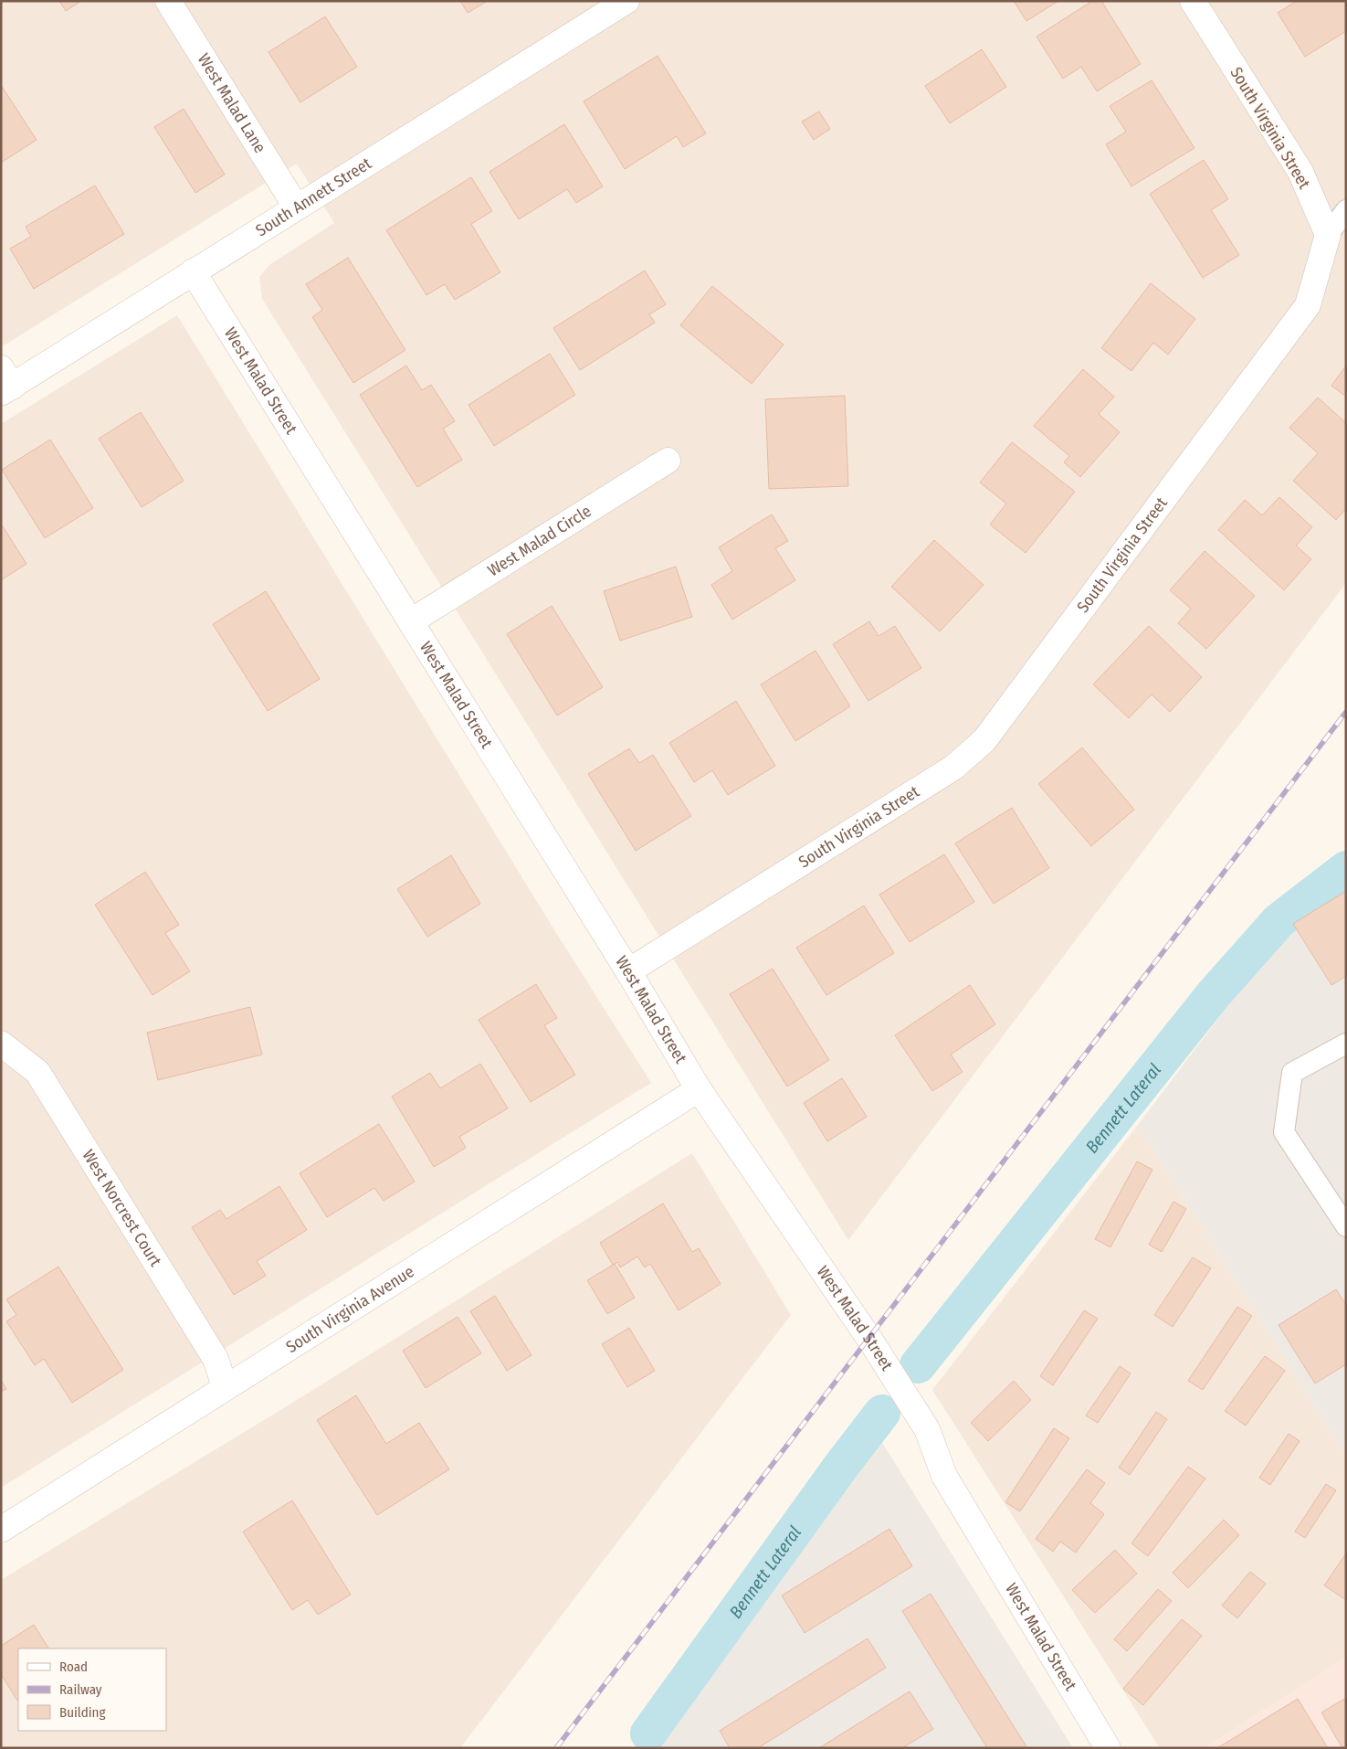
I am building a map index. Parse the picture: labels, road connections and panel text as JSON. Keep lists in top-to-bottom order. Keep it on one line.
{"streets":{"street":["West Malad Lane","South Virginia Street","South Annett Street","West Malad Street","West Malad Circle","West Norcrest Court","South Virginia Avenue"]},"crossings":[["West Malad Lane","South Annett Street"],["South Virginia Street","West Malad Street"],["South Annett Street","West Malad Street"],["West Malad Street","West Malad Circle"],["West Malad Street","South Virginia Avenue"],["West Norcrest Court","South Virginia Avenue"]],"water":["Bennett Lateral"],"legend":["Road","Railway","Building"]}
